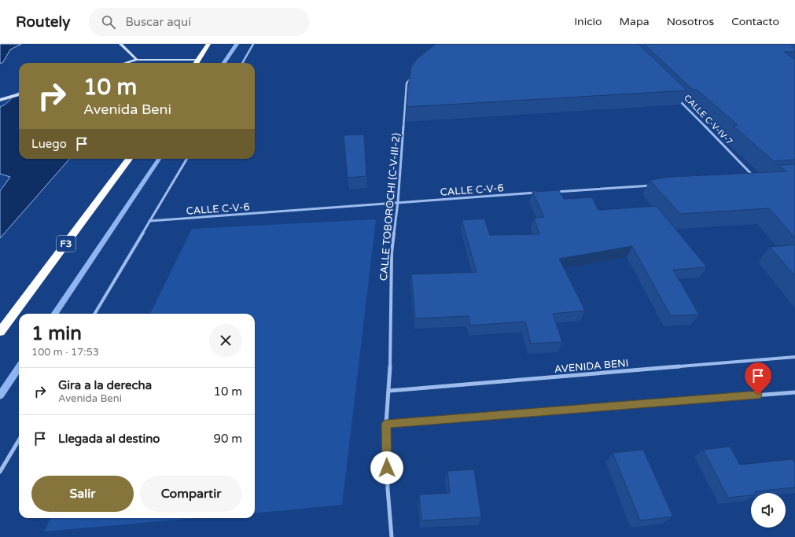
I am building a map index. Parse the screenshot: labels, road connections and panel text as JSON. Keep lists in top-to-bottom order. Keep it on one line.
{"streets":{"highway":["F3"],"street":["CALLE C-V-IV-7","CALLE C-V-6","CALLE TOBOROCHI (C-V-III-2)","AVENIDA BENI"]},"crossings":[["CALLE C-V-6","CALLE TOBOROCHI (C-V-III-2)"],["CALLE TOBOROCHI (C-V-III-2)","AVENIDA BENI"]],"page":{"header":"Routely","search":"Buscar aquí","nav":["Inicio","Mapa","Nosotros","Contacto"],"turn":["10 m","Avenida Beni"],"then":"Luego","heading":["1 min","100 m · 17:53"],"list":[{"name":"Gira a la derecha","note":"Avenida Beni","value":"10 m"},{"name":"Llegada al destino","value":"90 m"}],"buttons":["Salir","Compartir"]}}
